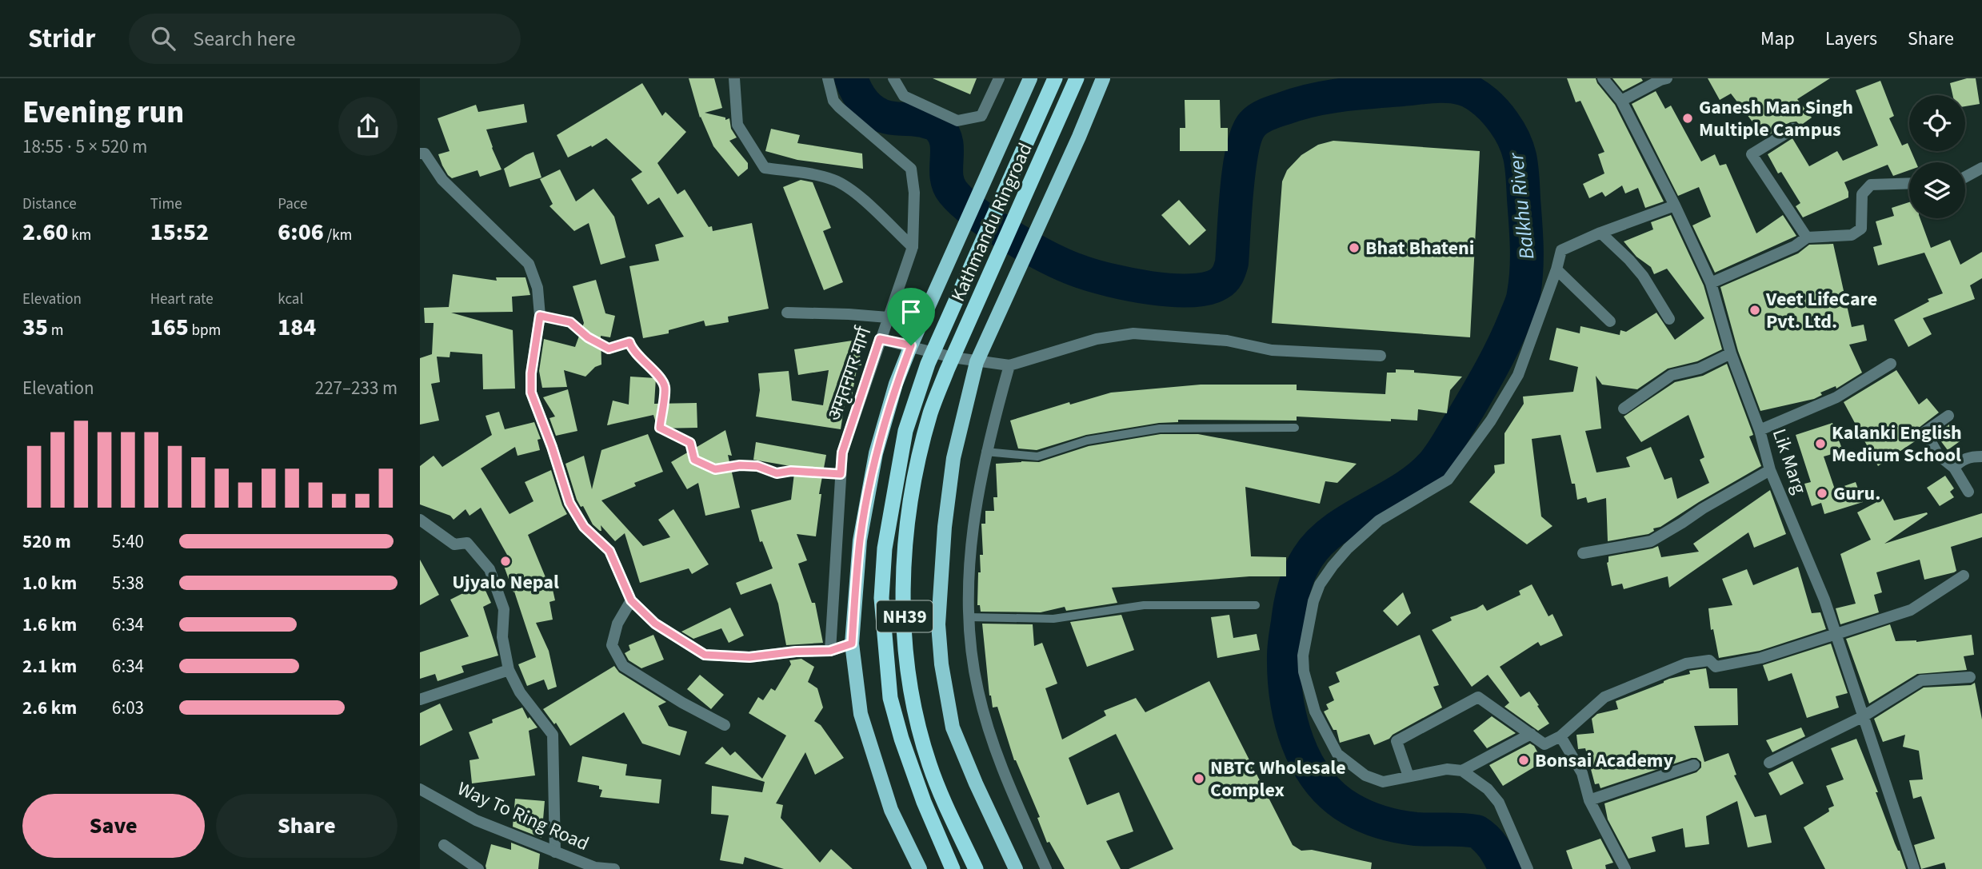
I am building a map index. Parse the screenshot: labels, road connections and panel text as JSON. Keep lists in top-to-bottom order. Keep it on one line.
{"streets":{"highway":["Kathmandu Ringroad","NH39"],"street":["अमृतनगर मार्ग","Lik Marg","Way To Ring Road"]},"water":["Balkhu River"],"places":["Ganesh Man Singh Multiple Campus","Bhat Bhateni","Veet LifeCare Pvt. Ltd.","Kalanki English Medium School","Guru.","Ujyalo Nepal","Bonsai Academy","NBTC Wholesale Complex"],"page":{"header":"Stridr","search":"Search here","nav":["Map","Layers","Share"],"heading":["Evening run","18:55 · 5 × 520 m"],"stats":[["Distance","2.60 km"],["Time","15:52"],["Pace","6:06 /km"],["Elevation","35 m"],["Heart rate","165 bpm"],["kcal","184"]],"chart":["Elevation","227–233 m"],"list":[{"name":"520 m","note":"5:40"},{"name":"1.0 km","note":"5:38"},{"name":"1.6 km","note":"6:34"},{"name":"2.1 km","note":"6:34"},{"name":"2.6 km","note":"6:03"}],"buttons":["Save","Share"]}}
